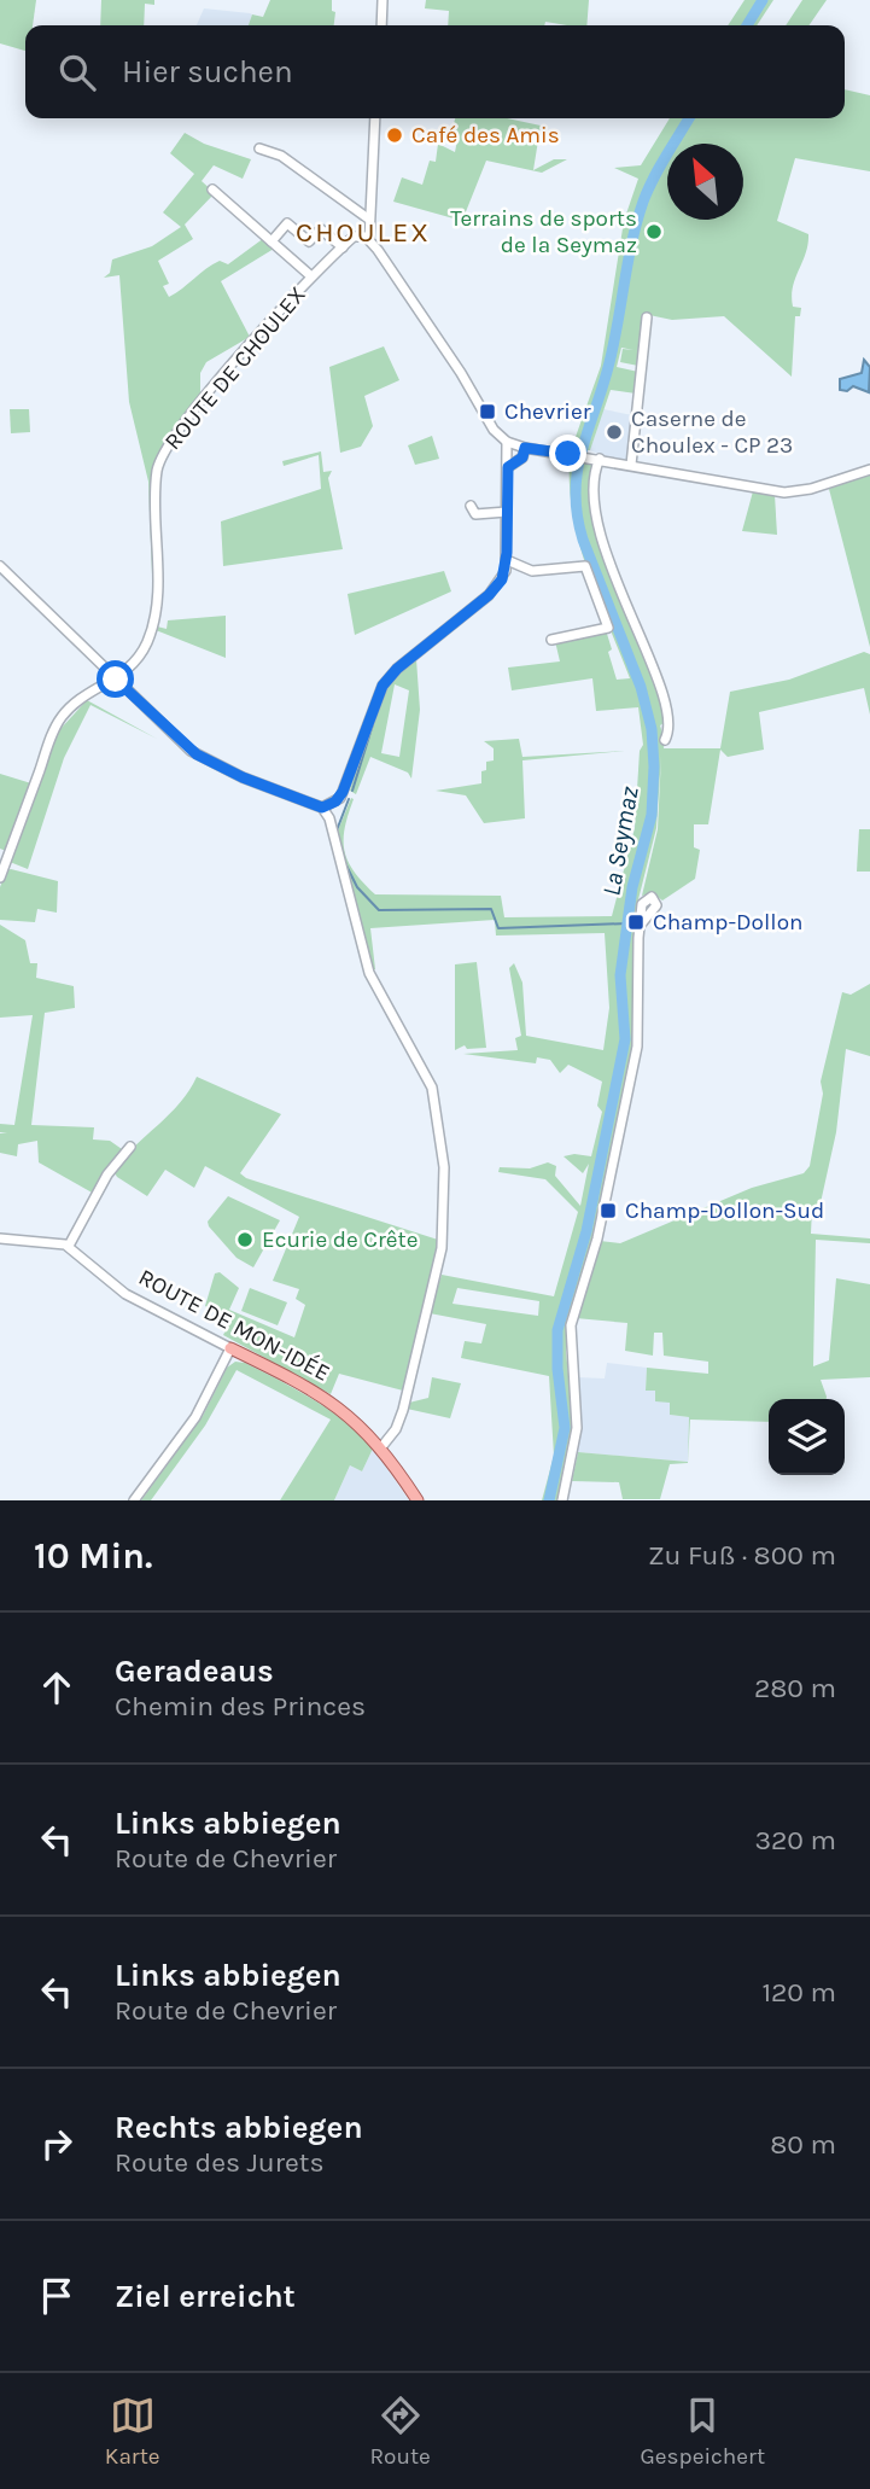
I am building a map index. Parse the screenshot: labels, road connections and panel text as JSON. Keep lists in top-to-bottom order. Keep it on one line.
{"streets":{"main road":["ROUTE DE MON-IDÉE"],"street":["ROUTE DE CHOULEX"]},"districts":["CHOULEX"],"water":["La Seymaz"],"places":{"other":["Café des Amis","Terrains de sports de la Seymaz","Caserne de Choulex - CP 23","Ecurie de Crête"],"transit":["Chevrier","Champ-Dollon","Champ-Dollon-Sud"]},"north":"top left","page":{"search":"Hier suchen","heading":["10 Min.","Zu Fuß · 800 m"],"list":[["Geradeaus","Chemin des Princes","280 m"],["Links abbiegen","Route de Chevrier","320 m"],["Links abbiegen","Route de Chevrier","120 m"],["Rechts abbiegen","Route des Jurets","80 m"],"Ziel erreicht"],"nav":["Karte","Route","Gespeichert"]}}
